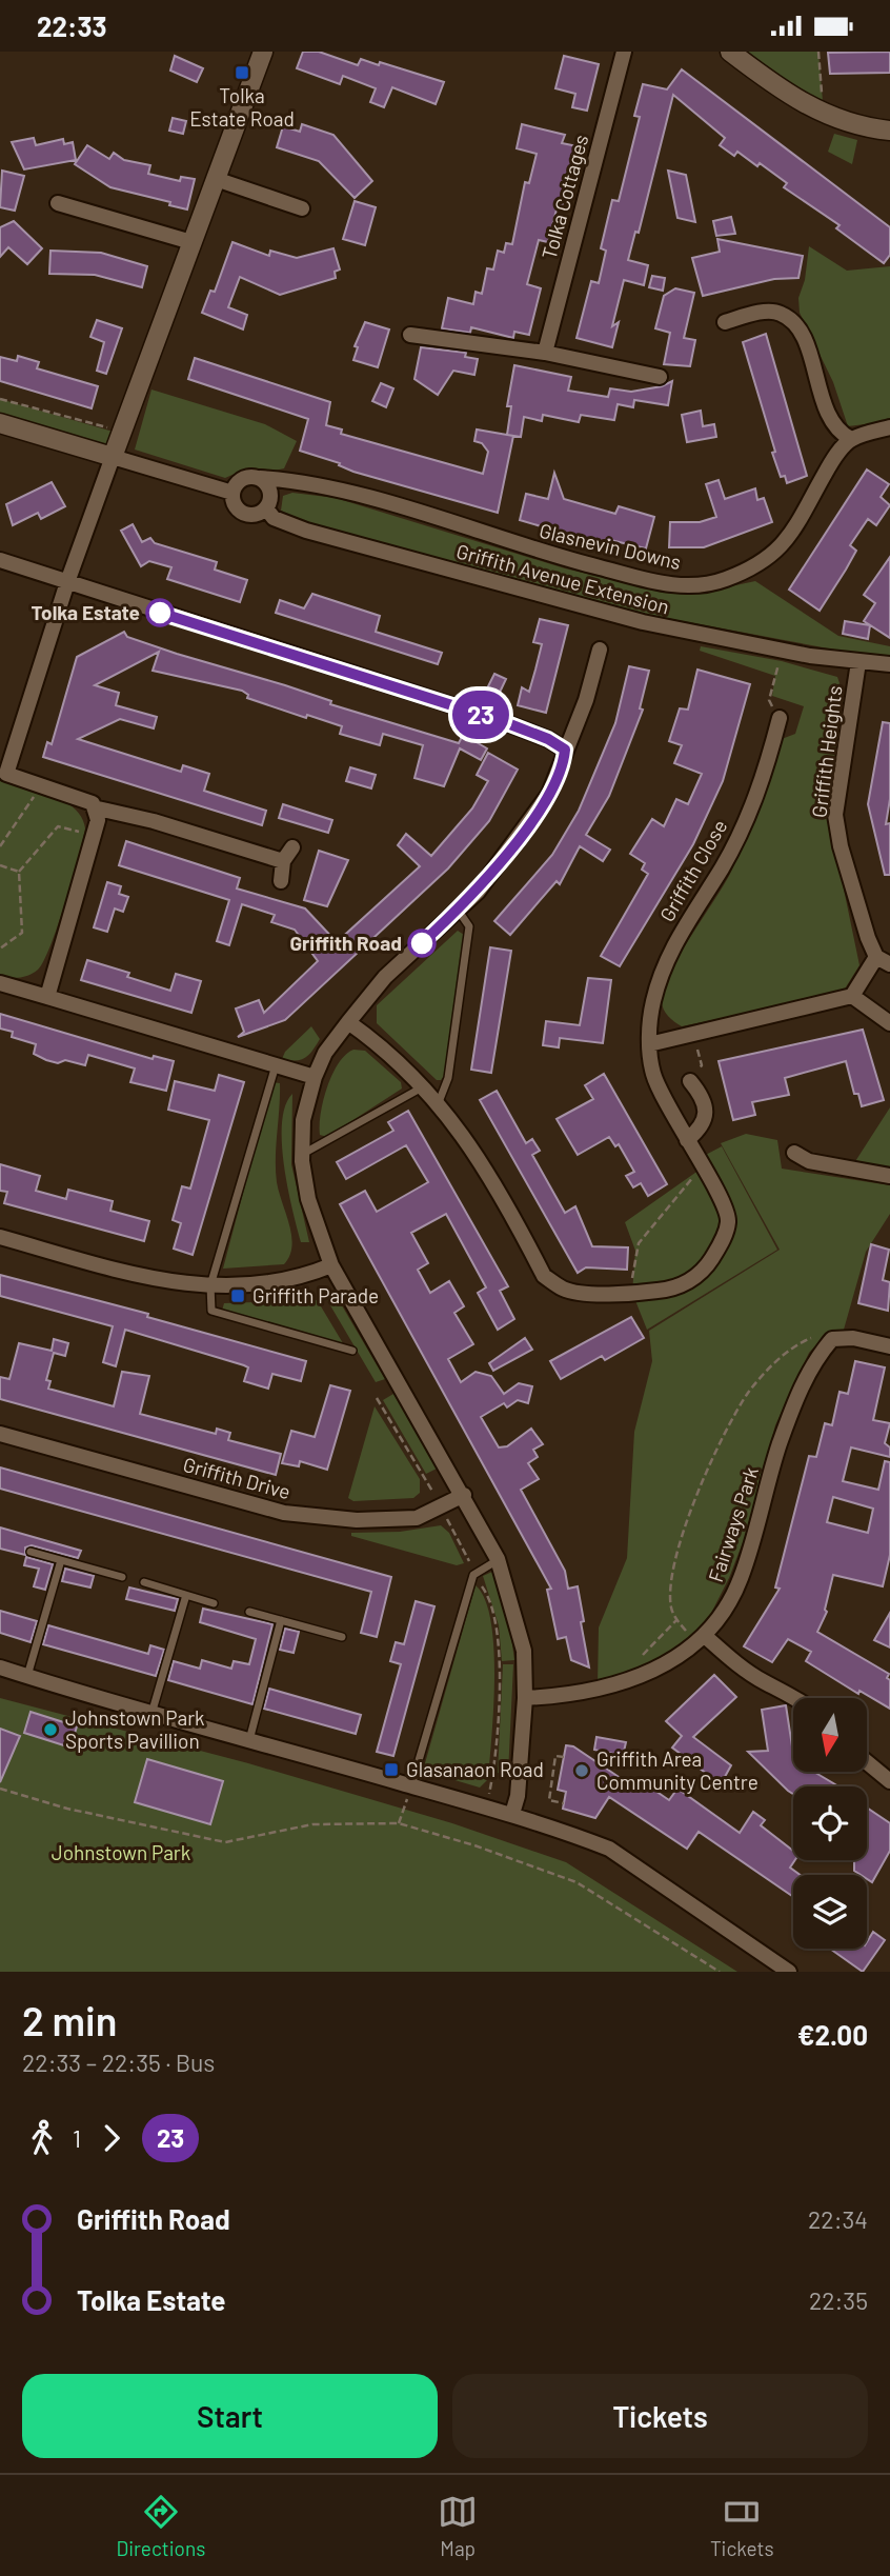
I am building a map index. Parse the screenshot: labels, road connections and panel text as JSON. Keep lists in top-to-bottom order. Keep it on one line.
{"streets":{"street":["Tolka Cottages","Glasnevin Downs","Griffith Avenue Extension","Griffith Heights","Griffith Close","Griffith Drive","Fairways Park"]},"crossings":[["Glasnevin Downs","Griffith Avenue Extension"],["Griffith Avenue Extension","Griffith Heights"]],"parks":["Johnstown Park"],"places":{"transit":["Tolka Estate Road","Griffith Parade","Glasanaon Road"],"other":["Tolka Estate","Griffith Road","Johnstown Park Sports Pavillion","Griffith Area Community Centre"]},"lines":["bus line 23"],"north":"bottom","page":{"status":"22:33","on_map":"23","heading":["2 min","22:33 – 22:35 · Bus","€2.00"],"legs":["1","23"],"list":[{"name":"Griffith Road","value":"22:34"},{"name":"Tolka Estate","value":"22:35"}],"buttons":["Start","Tickets"],"tabs":["Directions","Map","Tickets"]}}
